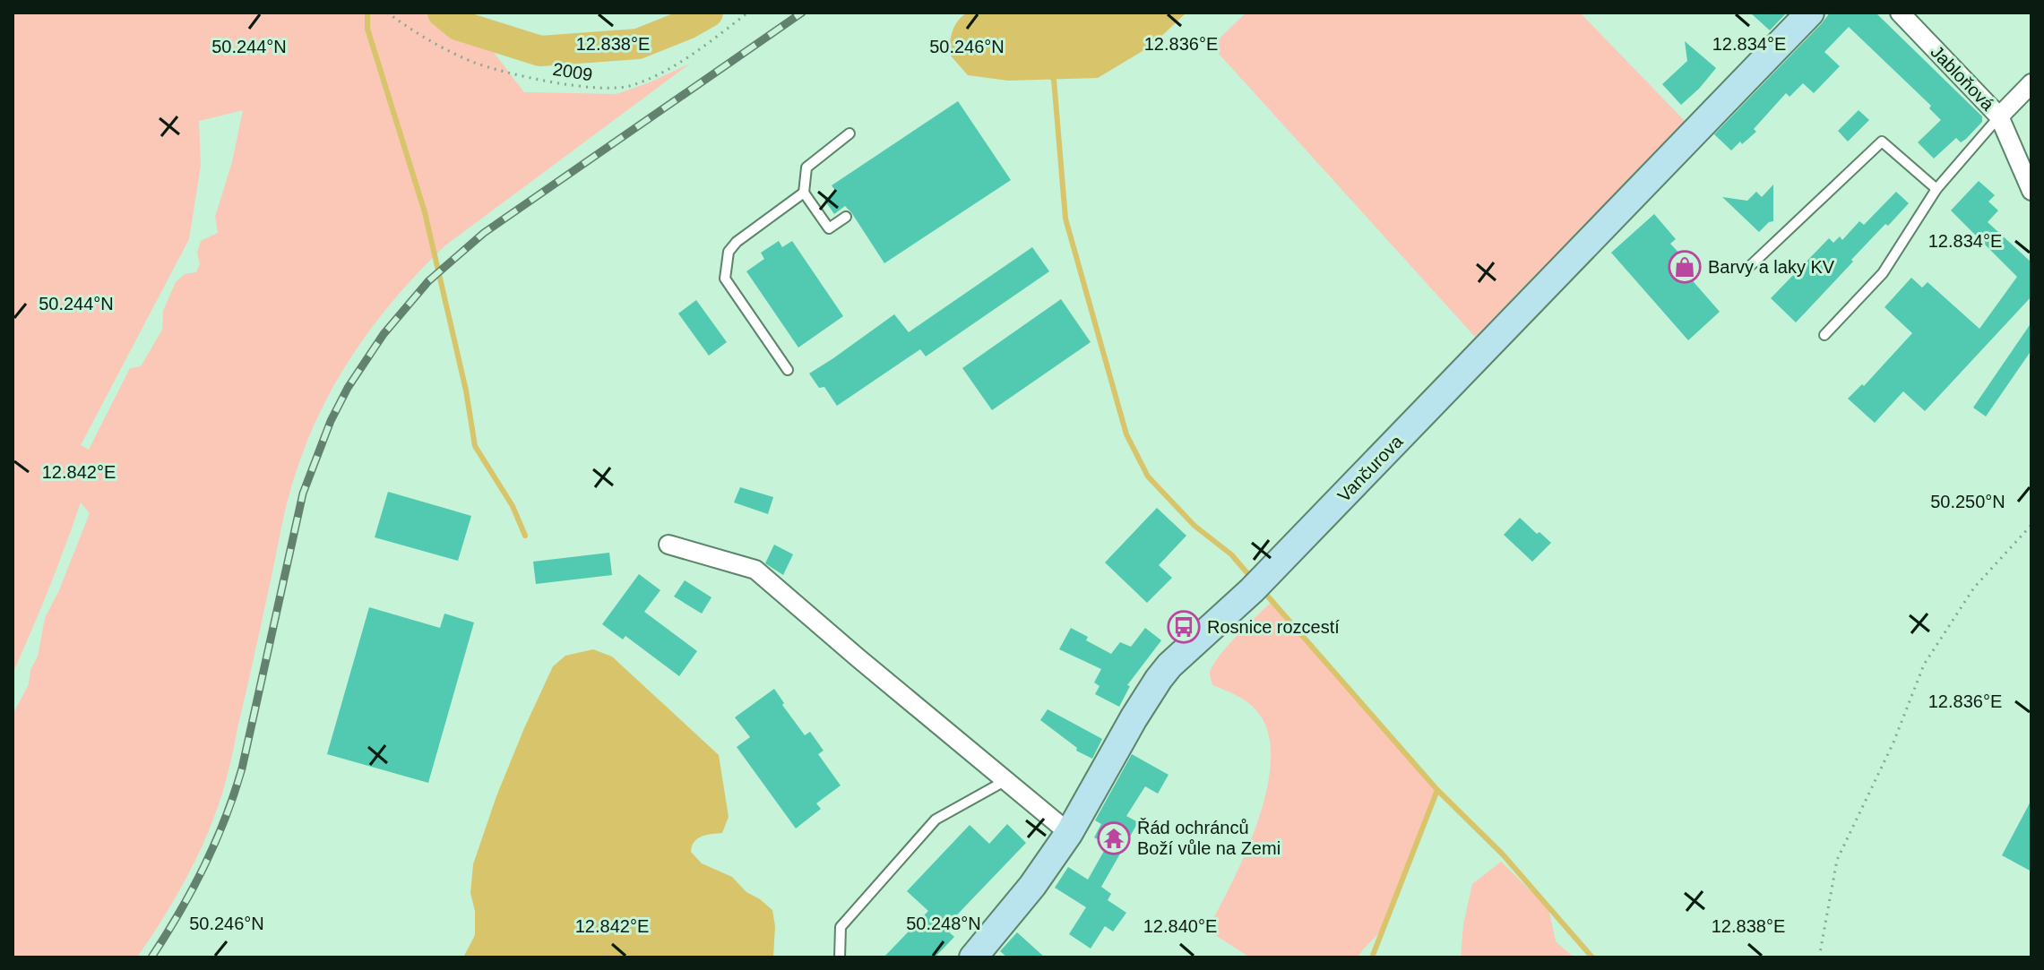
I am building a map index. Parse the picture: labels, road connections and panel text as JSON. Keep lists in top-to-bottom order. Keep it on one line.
{"streets":{"street":["Jabloňová","Vančurova"],"path":["2009"]},"places":{"shop":["Barvy a laky KV"],"bus stop":["Rosnice rozcestí"],"temple":["Řád ochránců Boží vůle na Zemi"]},"coordinates":["12.838°E","12.836°E","12.834°E","50.244°N","50.246°N","12.842°E","50.250°N","50.248°N","12.840°E"]}
